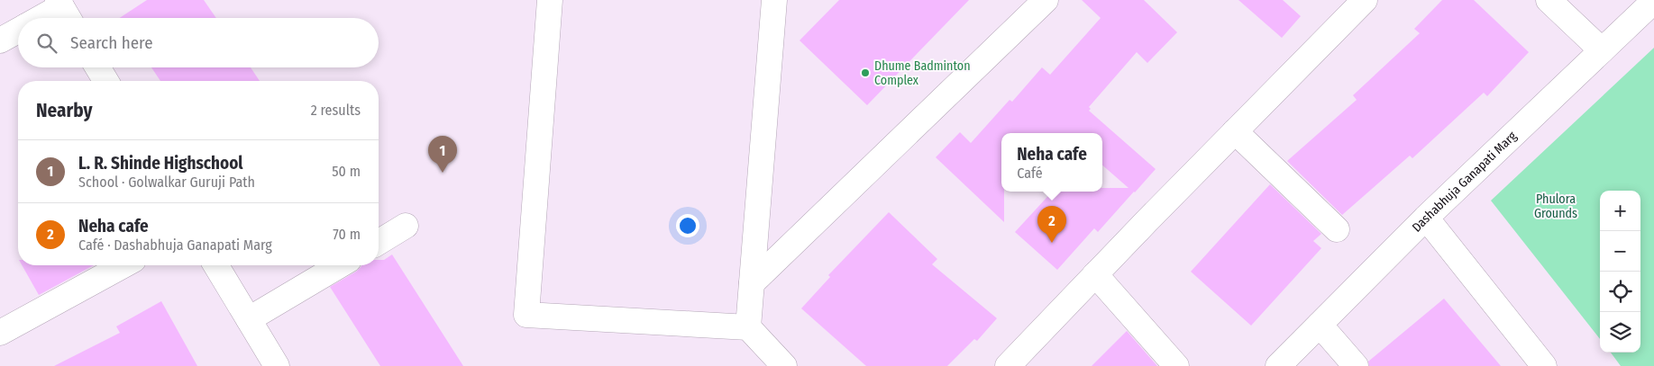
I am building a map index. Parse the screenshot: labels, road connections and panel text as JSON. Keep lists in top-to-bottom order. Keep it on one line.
{"streets":{"street":["Dashabhuja Ganapati Marg"]},"parks":["Phulora Grounds"],"places":["Dhume Badminton Complex"],"page":{"search":"Search here","heading":["Nearby","2 results"],"popup":["Neha cafe","Café"],"pins":["1","2"],"list":[{"mark":"1","name":"L. R. Shinde Highschool","note":"School · Golwalkar Guruji Path","value":"50 m"},{"mark":"2","name":"Neha cafe","note":"Café · Dashabhuja Ganapati Marg","value":"70 m"}],"map_buttons":["+","−"]}}
